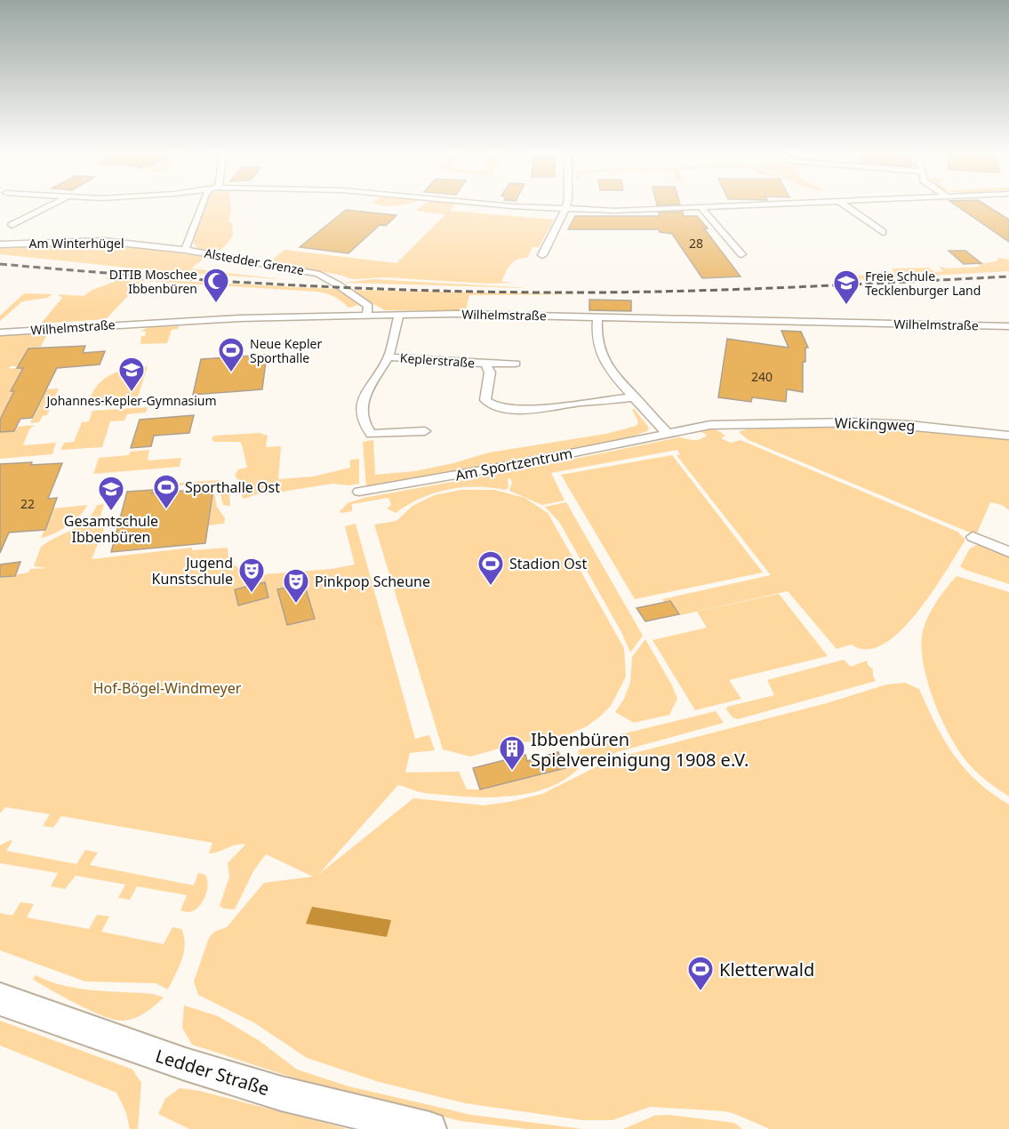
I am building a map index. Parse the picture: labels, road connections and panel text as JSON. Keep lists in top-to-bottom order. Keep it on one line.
{"streets":{"main road":["Ledder Straße"],"street":["Am Winterhügel","Alstedder Grenze","Wilhelmstraße","Keplerstraße","Wickingweg","Am Sportzentrum"]},"crossings":[["Am Winterhügel","Alstedder Grenze"],["Alstedder Grenze","Wilhelmstraße"],["Wilhelmstraße","Keplerstraße"],["Wickingweg","Am Sportzentrum"]],"parks":["Hof-Bögel-Windmeyer"],"places":{"mosque":["DITIB Moschee Ibbenbüren"],"school or university":["Freie Schule Tecklenburger Land","Johannes-Kepler-Gymnasium","Gesamtschule Ibbenbüren"],"sports":["Neue Kepler Sporthalle","Sporthalle Ost","Stadion Ost","Kletterwald"],"theatre":["Jugend Kunstschule","Pinkpop Scheune"],"building":["Ibbenbüren Spielvereinigung 1908 e.V."]},"house_numbers":["28","240","22"]}
